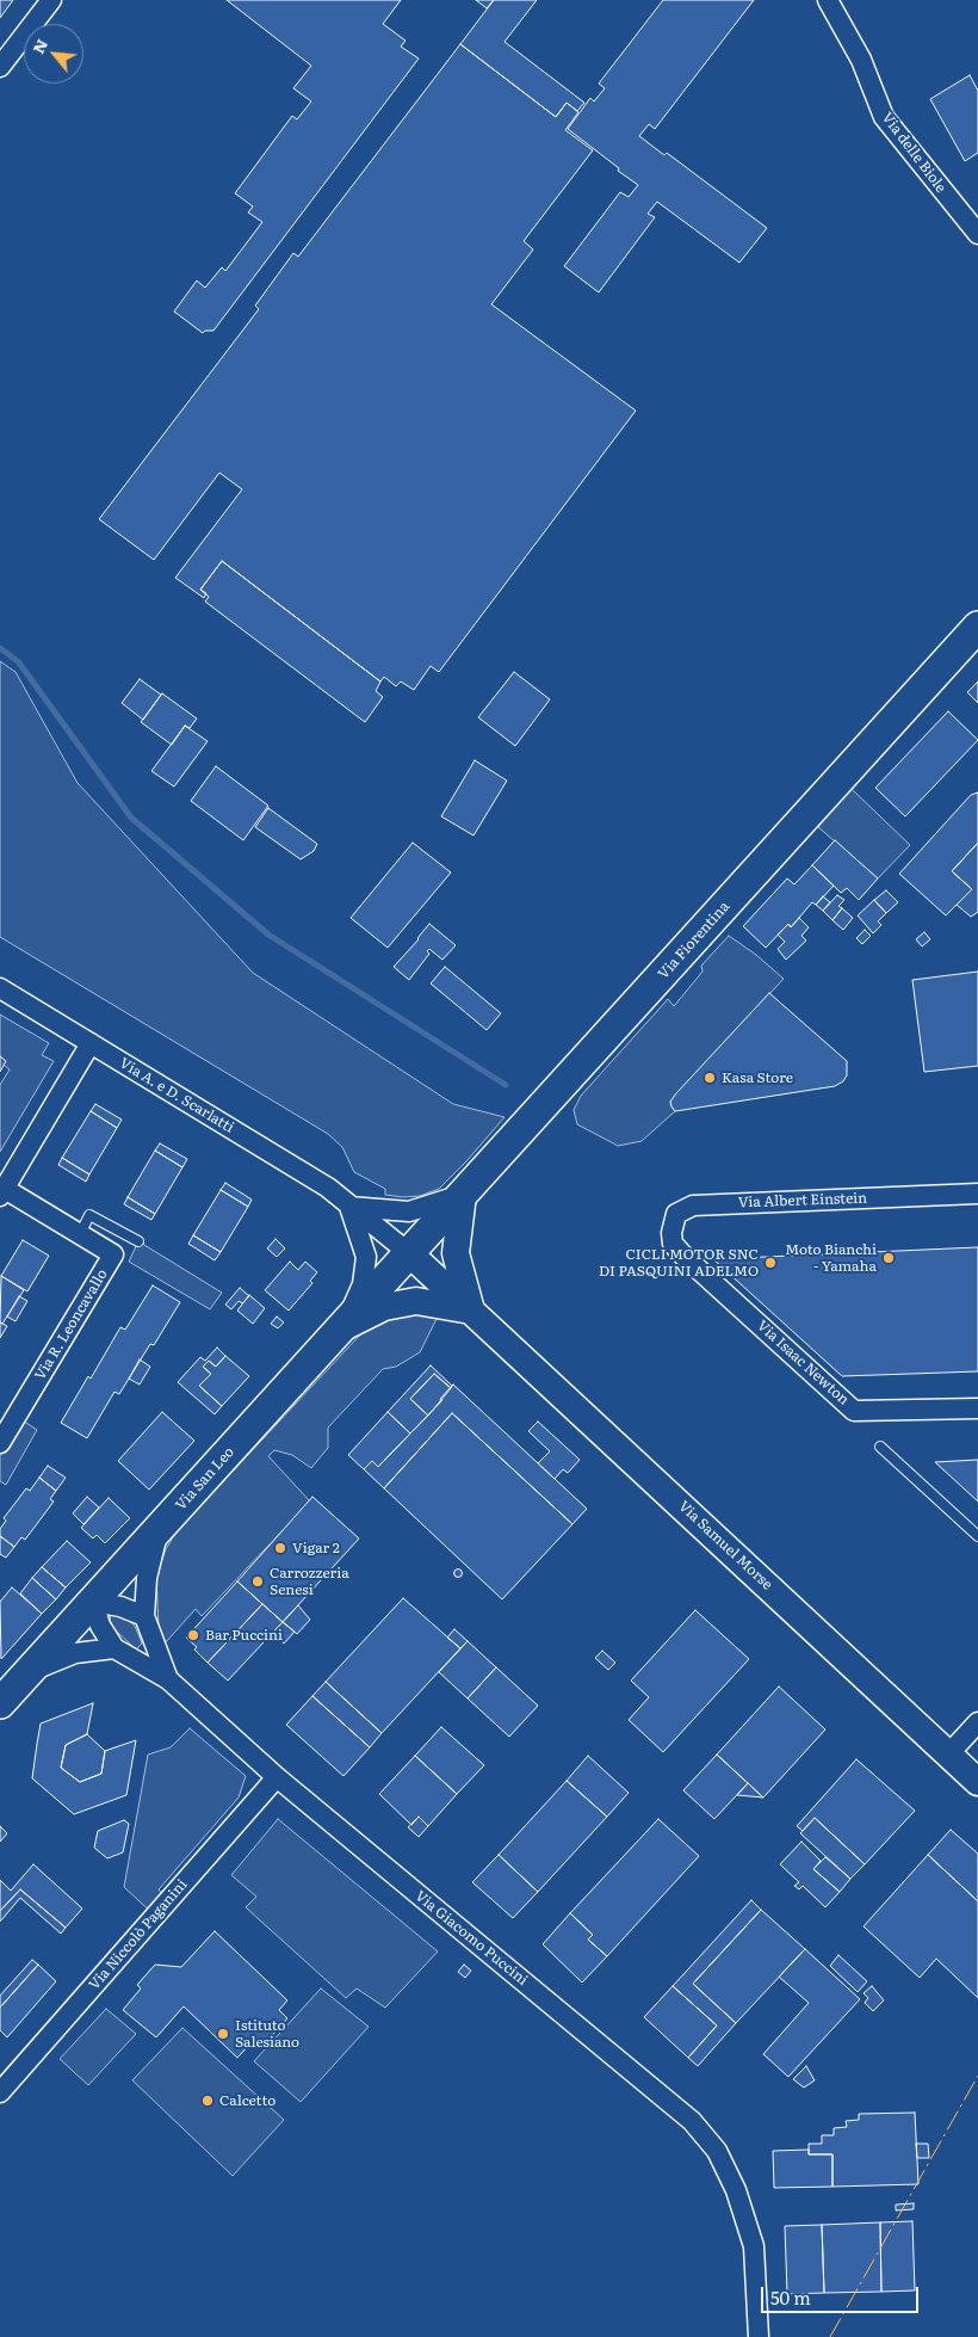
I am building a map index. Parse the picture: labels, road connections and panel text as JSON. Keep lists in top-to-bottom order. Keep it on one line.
{"streets":{"main road":["Via Fiorentina","Via San Leo"],"street":["Via delle Biole","Via A. e D. Scarlatti","Via Albert Einstein","Via R. Leoncavallo","Via Isaac Newton","Via Samuel Morse","Via Niccolò Paganini","Via Giacomo Puccini"]},"crossings":[["Via Fiorentina","Via A. e D. Scarlatti"],["Via Fiorentina","Via San Leo"],["Via Fiorentina","Via Samuel Morse"],["Via A. e D. Scarlatti","Via San Leo"],["Via A. e D. Scarlatti","Via Samuel Morse"],["Via Albert Einstein","Via Isaac Newton"],["Via San Leo","Via Samuel Morse"],["Via Niccolò Paganini","Via Giacomo Puccini"]],"places":["Kasa Store","Moto Bianchi - Yamaha","CICLI MOTOR SNC DI PASQUINI ADELMO","Vigar 2","Carrozzeria Senesi","Bar Puccini","Istituto Salesiano","Calcetto"],"scale_bar":"50 m","north":"top left"}
